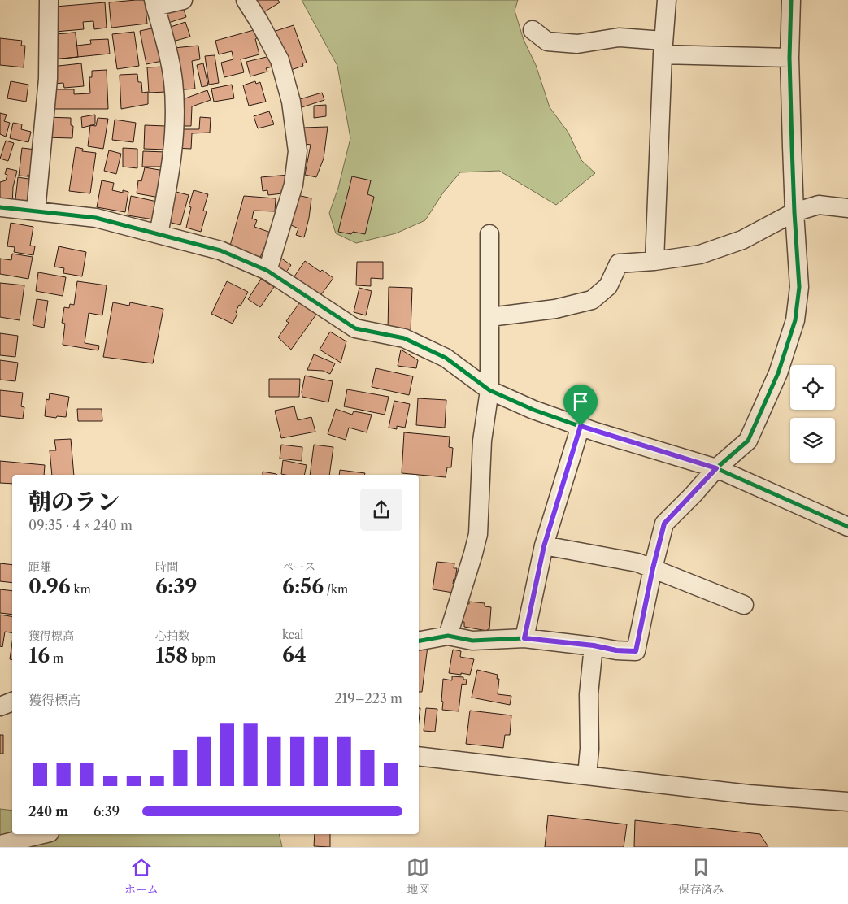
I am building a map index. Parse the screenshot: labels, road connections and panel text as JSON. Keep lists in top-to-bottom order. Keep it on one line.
{"page":{"heading":["朝のラン","09:35 · 4 × 240 m"],"stats":[["距離","0.96 km"],["時間","6:39"],["ペース","6:56 /km"],["獲得標高","16 m"],["心拍数","158 bpm"],["kcal","64"]],"chart":["獲得標高","219–223 m"],"list":[{"name":"240 m","note":"6:39"}],"tabs":["ホーム","地図","保存済み"]}}
